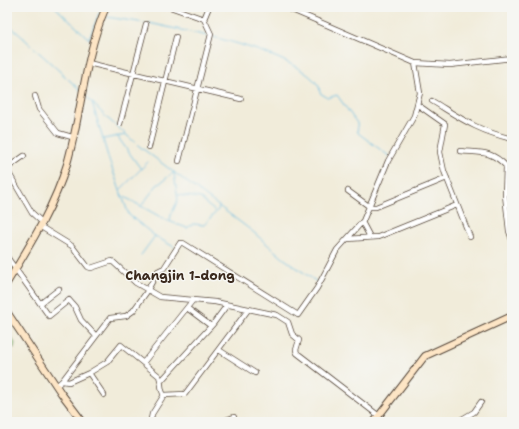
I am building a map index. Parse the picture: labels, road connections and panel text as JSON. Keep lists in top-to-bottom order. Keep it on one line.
{"districts":["Changjin 1-dong"]}
